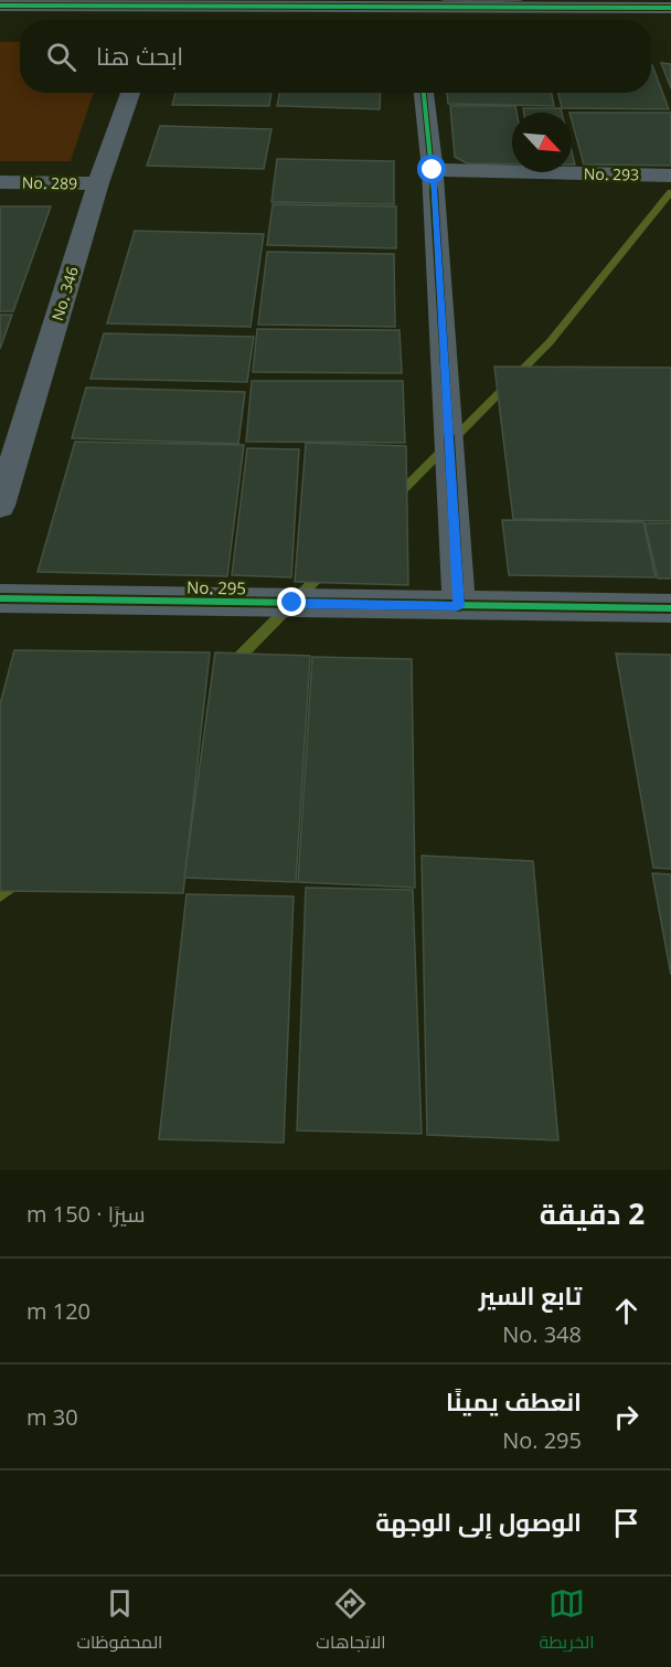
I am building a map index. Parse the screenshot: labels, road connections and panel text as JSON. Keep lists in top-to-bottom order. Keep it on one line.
{"streets":{"street":["No. 293","No. 289","No. 346","No. 295"]},"crossings":[["No. 289","No. 346"]],"north":"bottom right","page":{"search":"ابحث هنا","heading":["2 دقيقة","سيرًا · 150 m"],"list":[["تابع السير","No. 348","120 m"],["انعطف يمينًا","No. 295","30 m"],"الوصول إلى الوجهة"],"nav":["الخريطة","الاتجاهات","المحفوظات"]}}
